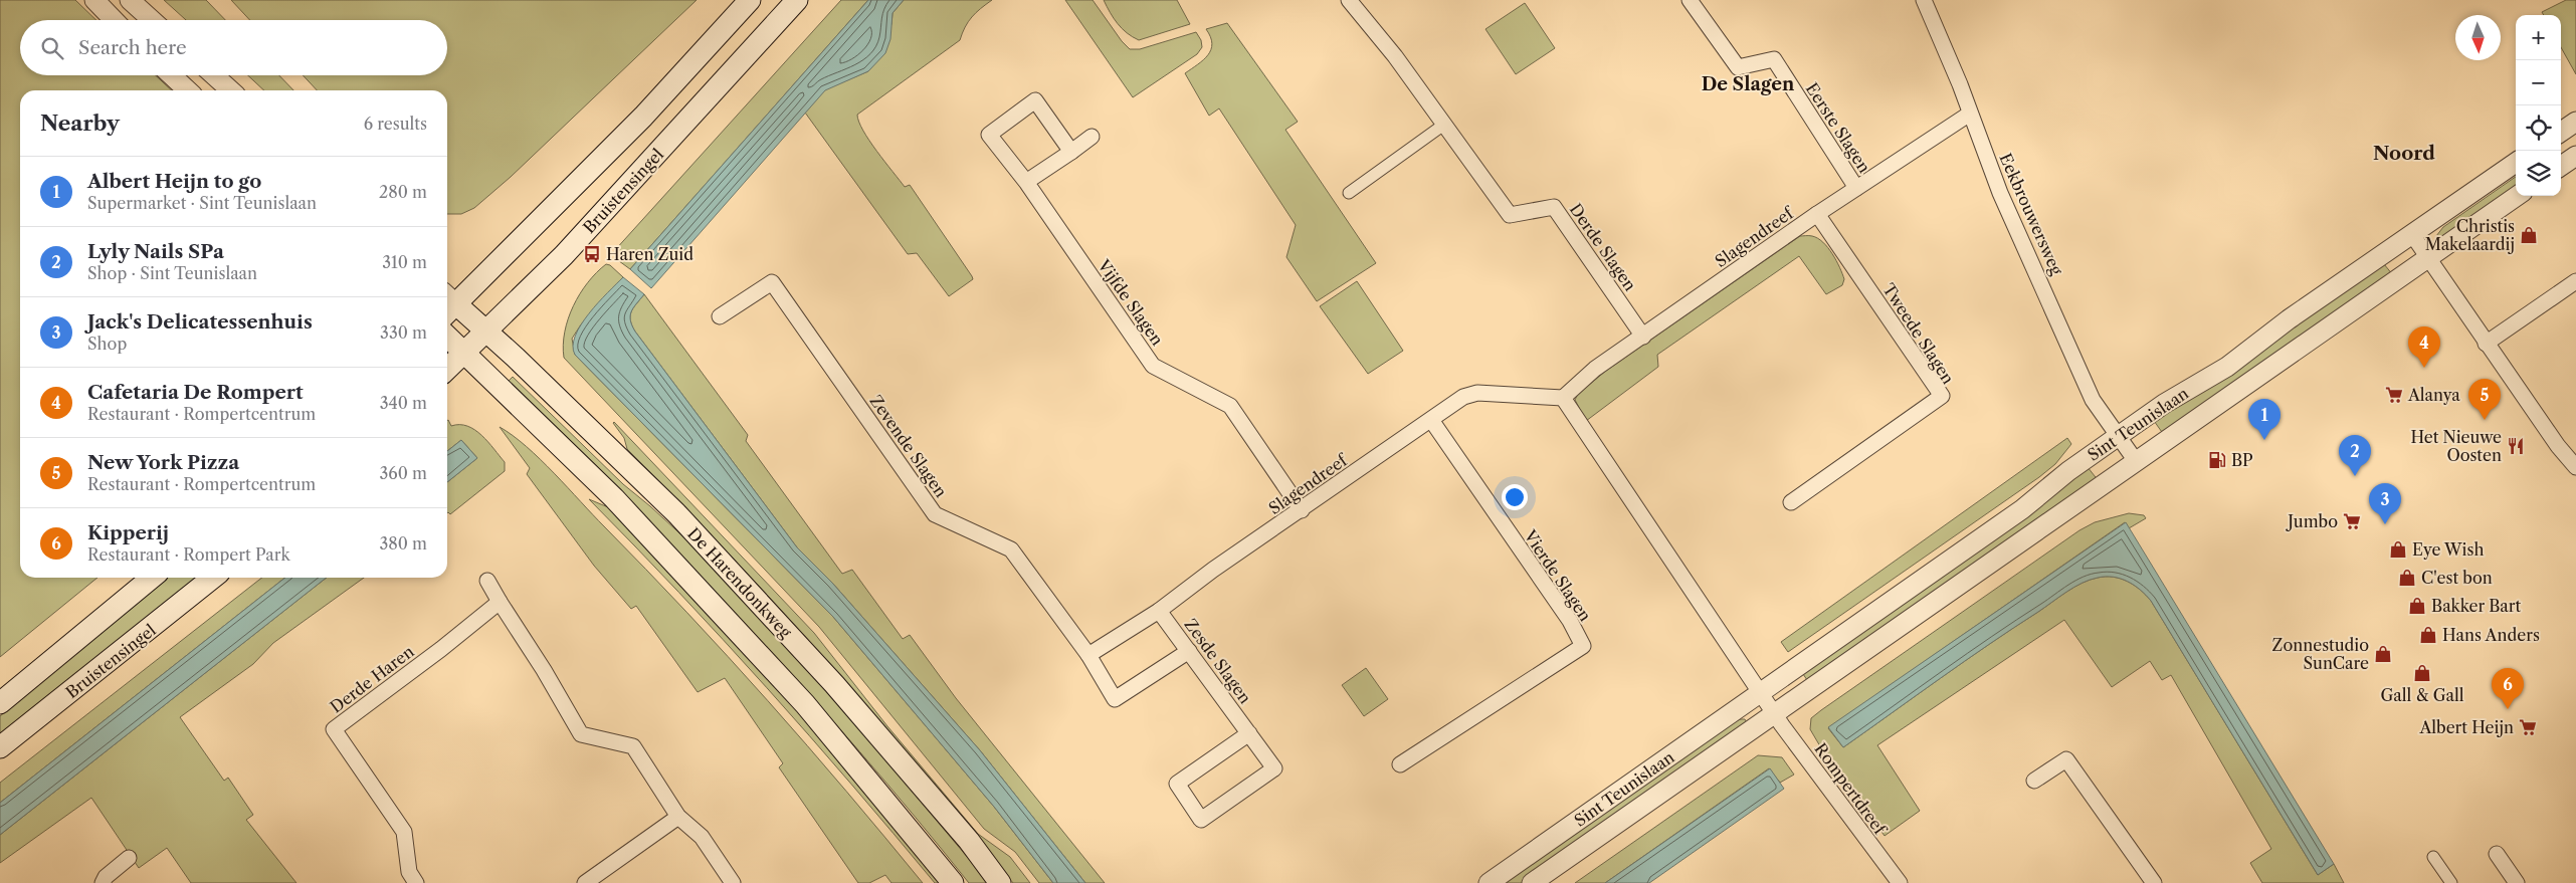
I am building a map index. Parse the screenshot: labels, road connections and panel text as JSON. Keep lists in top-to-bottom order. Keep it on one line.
{"streets":{"main road":["Bruistensingel","De Harendonkweg"],"street":["Eerste Slagen","Eekbrouwersweg","Slagendreef","Derde Slagen","Vijfde Slagen","Tweede Slagen","Sint Teunislaan","Zevende Slagen","Vierde Slagen","Zesde Slagen","Derde Haren","Rompertdreef"]},"crossings":[["Eerste Slagen","Slagendreef"],["Bruistensingel","De Harendonkweg"],["Eekbrouwersweg","Slagendreef"],["Eekbrouwersweg","Sint Teunislaan"],["Slagendreef","Derde Slagen"],["Slagendreef","Vijfde Slagen"],["Slagendreef","Tweede Slagen"],["Slagendreef","Zevende Slagen"],["Slagendreef","Vierde Slagen"],["Slagendreef","Zesde Slagen"],["Sint Teunislaan","Rompertdreef"],["Zevende Slagen","Zesde Slagen"]],"districts":["De Slagen","Noord"],"places":{"shop":["Christis Makelaardij","Eye Wish","C'est bon","Bakker Bart","Hans Anders","Zonnestudio SunCare","Gall & Gall"],"bus stop":["Haren Zuid"],"supermarket":["Alanya","Jumbo","Albert Heijn"],"restaurant":["Het Nieuwe Oosten"],"fuel station":["BP"]},"north":"bottom","page":{"map_buttons":["+","−"],"search":"Search here","heading":["Nearby","6 results"],"list":[{"mark":"1","name":"Albert Heijn to go","note":"Supermarket · Sint Teunislaan","value":"280 m"},{"mark":"2","name":"Lyly Nails SPa","note":"Shop · Sint Teunislaan","value":"310 m"},{"mark":"3","name":"Jack's Delicatessenhuis","note":"Shop","value":"330 m"},{"mark":"4","name":"Cafetaria De Rompert","note":"Restaurant · Rompertcentrum","value":"340 m"},{"mark":"5","name":"New York Pizza","note":"Restaurant · Rompertcentrum","value":"360 m"},{"mark":"6","name":"Kipperij","note":"Restaurant · Rompert Park","value":"380 m"}],"pins":["4","5","1","2","3","6"]}}
